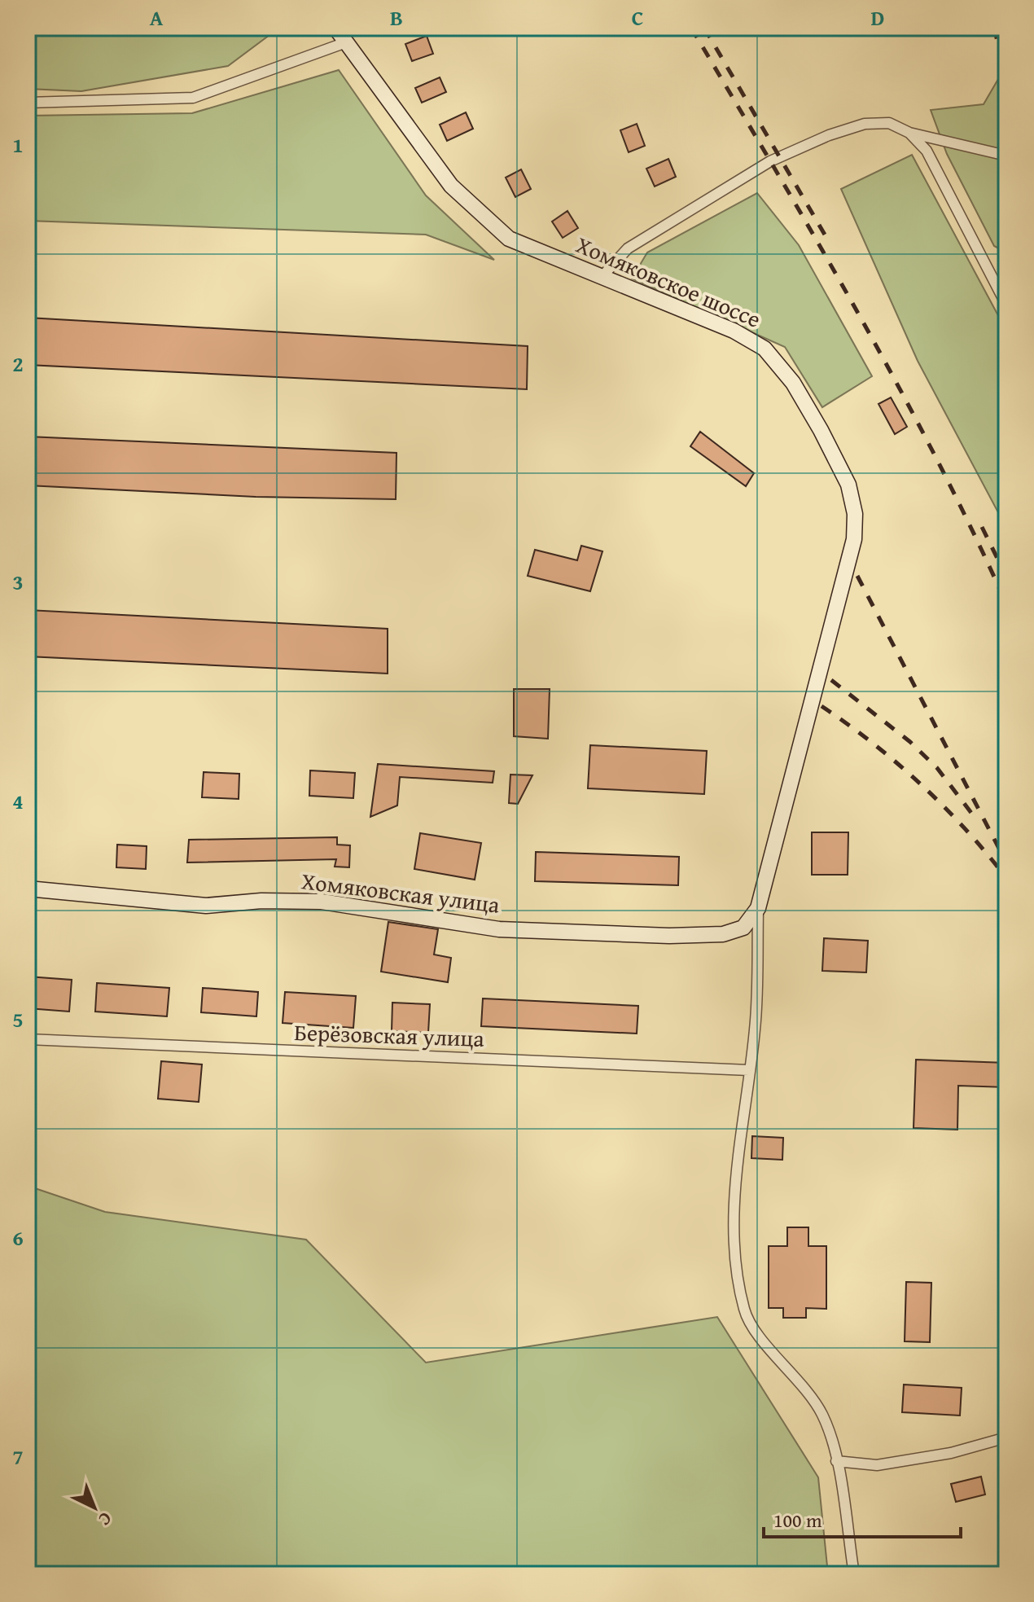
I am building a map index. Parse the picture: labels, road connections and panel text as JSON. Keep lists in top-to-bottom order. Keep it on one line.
{"streets":{"street":["Хомяковское шоссе","Хомяковская улица","Берёзовская улица"]},"crossings":[["Хомяковское шоссе","Хомяковская улица"]],"scale_bar":"100 m","north":"bottom right","grid":{"columns":["A","B","C","D"],"rows":["1","2","3","4","5","6","7"]}}
